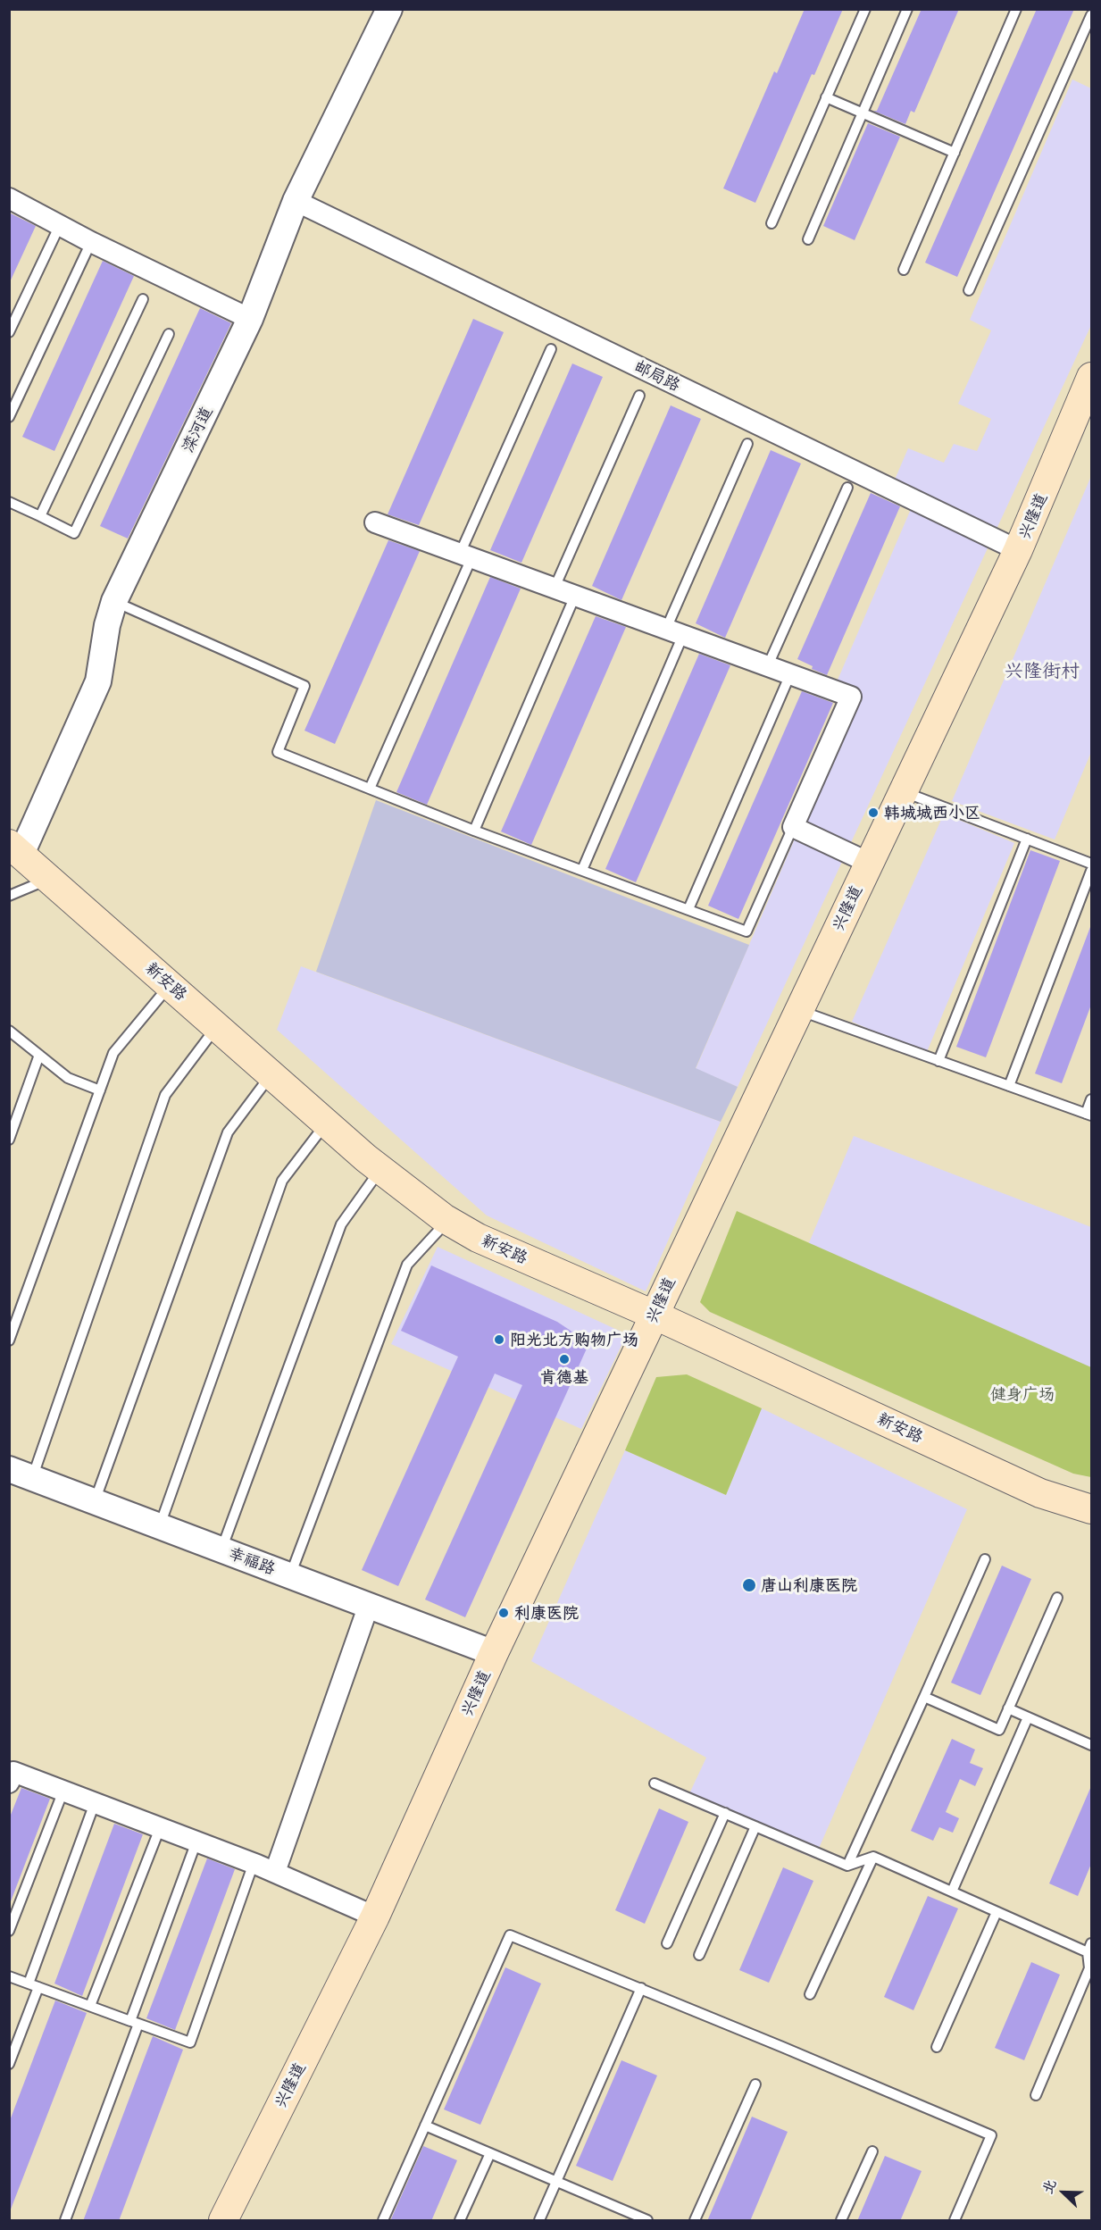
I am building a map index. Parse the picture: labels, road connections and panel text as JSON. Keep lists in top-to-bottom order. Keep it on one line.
{"streets":{"main road":["兴隆道","新安路"],"street":["邮局路","滦河道","幸福路"]},"crossings":[["邮局路","滦河道"],["邮局路","兴隆道"],["滦河道","新安路"],["兴隆道","新安路"],["兴隆道","幸福路"]],"districts":["兴隆街村"],"parks":["健身广场"],"places":["韩城城西小区","阳光北方购物广场","肯德基","唐山利康医院","利康医院"],"north":"top left"}
